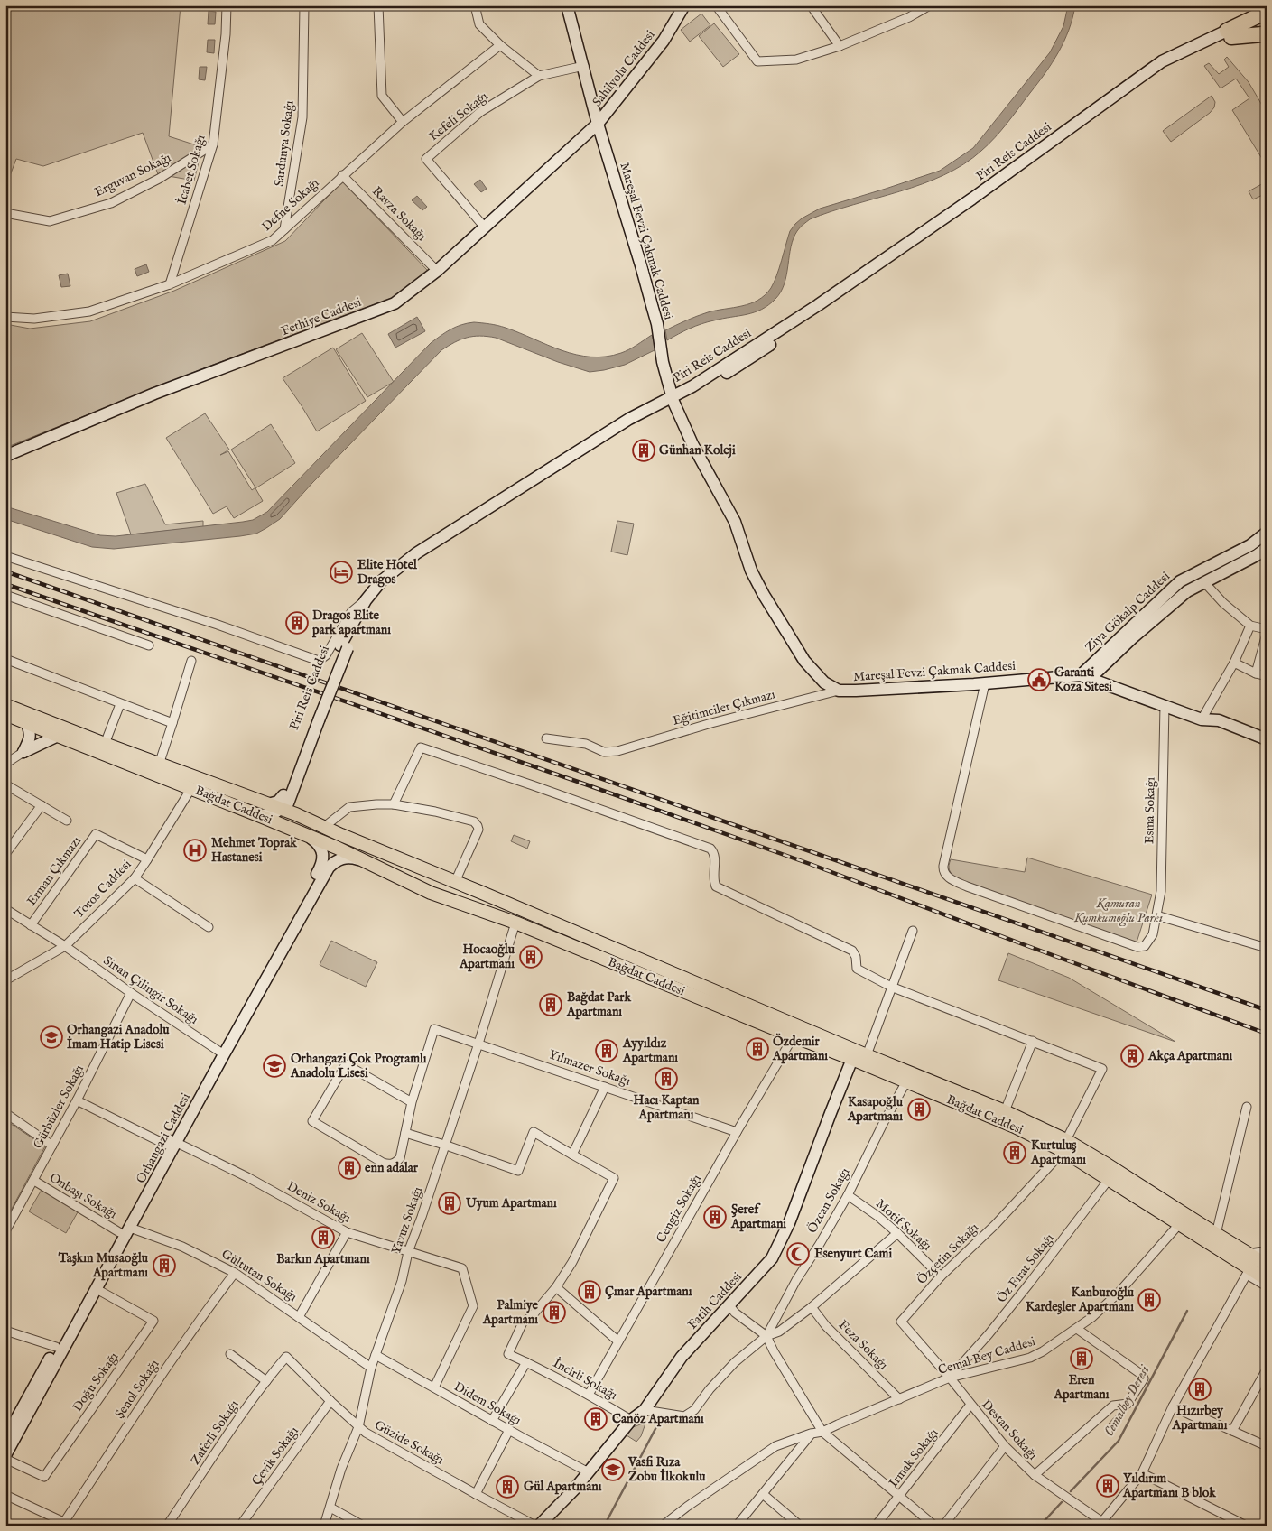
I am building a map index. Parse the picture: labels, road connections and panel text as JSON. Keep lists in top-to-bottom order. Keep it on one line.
{"streets":{"main road":["Sahilyolu Caddesi","Piri Reis Caddesi","Mareşal Fevzi Çakmak Caddesi","Fethiye Caddesi","Ziya Gökalp Caddesi","Bağdat Caddesi","Orhangazi Caddesi","Fatih Caddesi"],"street":["Kefeli Sokağı","Sardunya Sokağı","İcabet Sokağı","Erguvan Sokağı","Defne Sokağı","Ravza Sokağı","Eğitimciler Çıkmazı","Esma Sokağı","Erman Çıkmazı","Toros Caddesi","Sinan Çilingir Sokağı","Yılmazer Sokağı","Gürbüzler Sokağı","Onbaşı Sokağı","Özcan Sokağı","Deniz Sokağı","Cengiz Sokağı","Yavuz Sokağı","Motif Sokağı","Özçetin Sokağı","Öz Fırat Sokağı","Gültutan Sokağı","Feza Sokağı","Cemal Bey Caddesi","İncirli Sokağı","Doğu Sokağı","Şenol Sokağı","Didem Sokağı","Destan Sokağı","Zaferli Sokağı","Güzide Sokağı","Çevik Sokağı","Irmak Sokağı"]},"crossings":[["Sahilyolu Caddesi","Mareşal Fevzi Çakmak Caddesi"],["Sahilyolu Caddesi","Fethiye Caddesi"],["Kefeli Sokağı","Fethiye Caddesi"],["Sardunya Sokağı","Defne Sokağı"],["Piri Reis Caddesi","Mareşal Fevzi Çakmak Caddesi"],["Piri Reis Caddesi","Bağdat Caddesi"],["İcabet Sokağı","Erguvan Sokağı"],["İcabet Sokağı","Defne Sokağı"],["Defne Sokağı","Ravza Sokağı"],["Ravza Sokağı","Fethiye Caddesi"],["Mareşal Fevzi Çakmak Caddesi","Fethiye Caddesi"],["Mareşal Fevzi Çakmak Caddesi","Ziya Gökalp Caddesi"],["Mareşal Fevzi Çakmak Caddesi","Eğitimciler Çıkmazı"],["Mareşal Fevzi Çakmak Caddesi","Esma Sokağı"],["Bağdat Caddesi","Toros Caddesi"],["Bağdat Caddesi","Orhangazi Caddesi"],["Bağdat Caddesi","Özcan Sokağı"],["Bağdat Caddesi","Cengiz Sokağı"],["Bağdat Caddesi","Yavuz Sokağı"],["Bağdat Caddesi","Özçetin Sokağı"],["Bağdat Caddesi","Öz Fırat Sokağı"],["Bağdat Caddesi","Fatih Caddesi"],["Bağdat Caddesi","Cemal Bey Caddesi"],["Erman Çıkmazı","Toros Caddesi"],["Erman Çıkmazı","Sinan Çilingir Sokağı"],["Toros Caddesi","Sinan Çilingir Sokağı"],["Sinan Çilingir Sokağı","Gürbüzler Sokağı"],["Sinan Çilingir Sokağı","Orhangazi Caddesi"],["Yılmazer Sokağı","Cengiz Sokağı"],["Yılmazer Sokağı","Yavuz Sokağı"],["Gürbüzler Sokağı","Onbaşı Sokağı"],["Gürbüzler Sokağı","Deniz Sokağı"],["Orhangazi Caddesi","Onbaşı Sokağı"],["Orhangazi Caddesi","Deniz Sokağı"],["Orhangazi Caddesi","Gültutan Sokağı"],["Orhangazi Caddesi","Doğu Sokağı"],["Onbaşı Sokağı","Gültutan Sokağı"],["Özcan Sokağı","Motif Sokağı"],["Özcan Sokağı","Fatih Caddesi"],["Deniz Sokağı","Yavuz Sokağı"],["Deniz Sokağı","Didem Sokağı"],["Cengiz Sokağı","İncirli Sokağı"],["Yavuz Sokağı","Gültutan Sokağı"],["Yavuz Sokağı","Didem Sokağı"],["Yavuz Sokağı","Güzide Sokağı"],["Motif Sokağı","Özçetin Sokağı"],["Özçetin Sokağı","Öz Fırat Sokağı"],["Özçetin Sokağı","Cemal Bey Caddesi"],["Özçetin Sokağı","Destan Sokağı"],["Öz Fırat Sokağı","Cemal Bey Caddesi"],["Öz Fırat Sokağı","Destan Sokağı"],["Gültutan Sokağı","Şenol Sokağı"],["Fatih Caddesi","İncirli Sokağı"],["Fatih Caddesi","Didem Sokağı"],["Feza Sokağı","Cemal Bey Caddesi"],["Cemal Bey Caddesi","Destan Sokağı"],["Destan Sokağı","Irmak Sokağı"],["Zaferli Sokağı","Güzide Sokağı"],["Güzide Sokağı","Çevik Sokağı"]],"water":["Cemalbey Deresi"],"parks":["Kamuran Kumkumoğlu Parkı"],"places":{"building":["Günhan Koleji","Dragos Elite park apartmanı","Hocaoğlu Apartmanı","Bağdat Park Apartmanı","Özdemir Apartmanı","Ayyıldız Apartmanı","Akça Apartmanı","Hacı Kaptan Apartmanı","Kasapoğlu Apartmanı","Kurtuluş Apartmanı","enn adalar","Uyum Apartmanı","Şeref Apartmanı","Barkın Apartmanı","Taşkın Musaoğlu Apartmanı","Çınar Apartmanı","Kanburoğlu Kardeşler Apartmanı","Palmiye Apartmanı","Eren Apartmanı","Hızırbey Apartmanı","Canöz Apartmanı","Yıldırım Apartmanı B blok","Gül Apartmanı"],"hotel":["Elite Hotel Dragos"],"public building":["Garanti Koza Sitesi"],"hospital":["Mehmet Toprak Hastanesi"],"school or university":["Orhangazi Anadolu İmam Hatip Lisesi","Orhangazi Çok Programlı Anadolu Lisesi","Vasfi Rıza Zobu İlkokulu"],"mosque":["Esenyurt Cami"]}}
